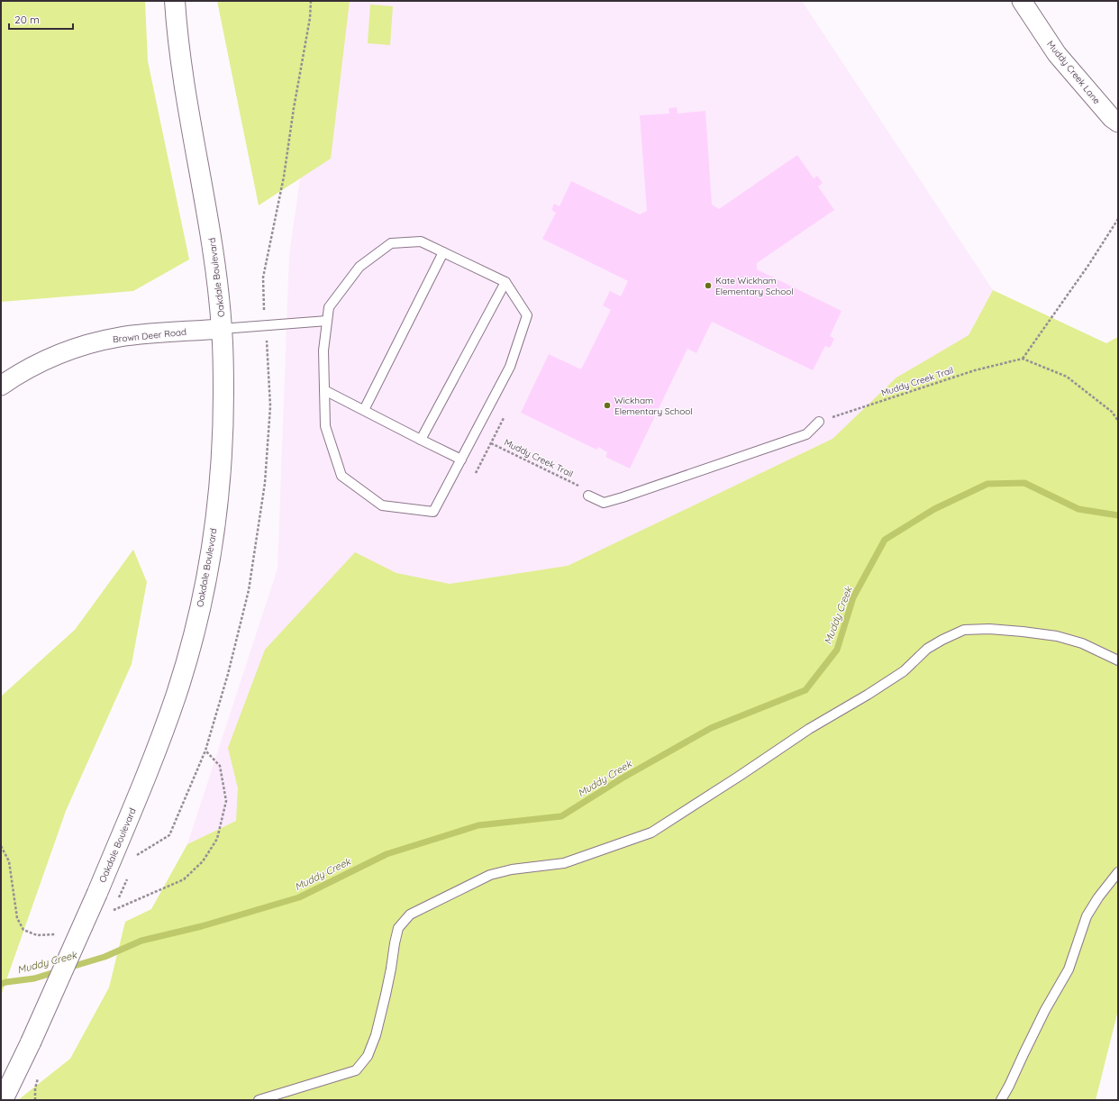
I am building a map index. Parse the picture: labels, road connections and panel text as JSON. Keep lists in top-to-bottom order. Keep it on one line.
{"streets":{"main road":["Oakdale Boulevard"],"street":["Muddy Creek Lane","Brown Deer Road"],"path":["Muddy Creek Trail"]},"crossings":[["Oakdale Boulevard","Brown Deer Road"]],"water":["Muddy Creek"],"places":["Kate Wickham Elementary School","Wickham Elementary School"],"scale_bar":"20 m"}
